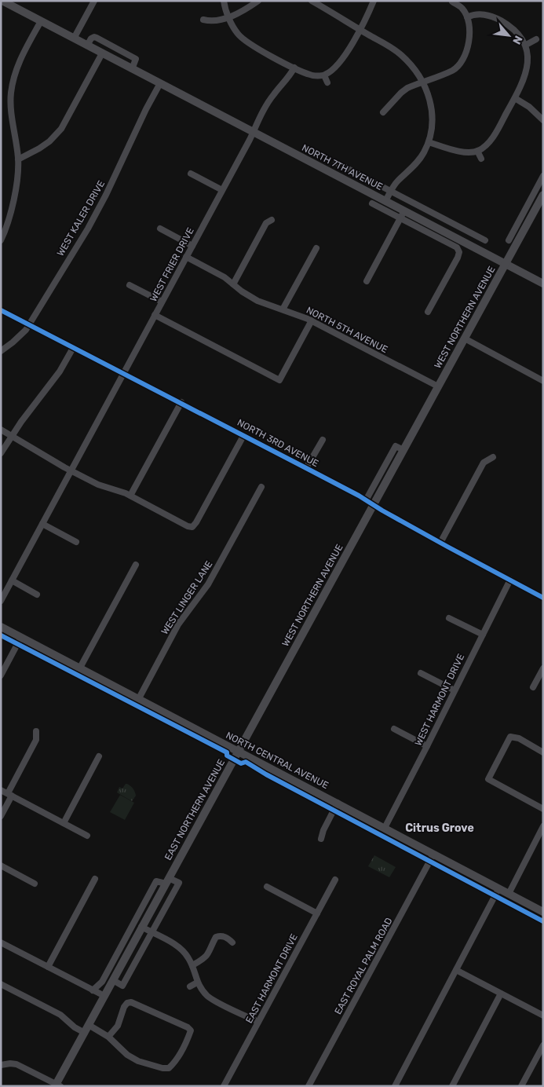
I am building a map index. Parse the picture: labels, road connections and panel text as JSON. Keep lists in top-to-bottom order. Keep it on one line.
{"streets":{"main road":["NORTH 7TH AVENUE","WEST NORTHERN AVENUE","NORTH CENTRAL AVENUE","EAST NORTHERN AVENUE"],"street":["WEST KALER DRIVE","WEST FRIER DRIVE","NORTH 5TH AVENUE","NORTH 3RD AVENUE","WEST LINGER LANE","WEST HARMONT DRIVE","EAST ROYAL PALM ROAD","EAST HARMONT DRIVE"]},"crossings":[["NORTH 7TH AVENUE","WEST KALER DRIVE"],["NORTH 7TH AVENUE","WEST FRIER DRIVE"],["NORTH 7TH AVENUE","WEST NORTHERN AVENUE"],["WEST KALER DRIVE","NORTH 3RD AVENUE"],["WEST FRIER DRIVE","NORTH 5TH AVENUE"],["WEST FRIER DRIVE","NORTH 3RD AVENUE"],["WEST NORTHERN AVENUE","NORTH 5TH AVENUE"],["WEST NORTHERN AVENUE","NORTH 3RD AVENUE"],["WEST NORTHERN AVENUE","NORTH CENTRAL AVENUE"],["WEST NORTHERN AVENUE","EAST NORTHERN AVENUE"],["NORTH 3RD AVENUE","WEST HARMONT DRIVE"],["WEST LINGER LANE","NORTH CENTRAL AVENUE"],["WEST HARMONT DRIVE","NORTH CENTRAL AVENUE"],["NORTH CENTRAL AVENUE","EAST NORTHERN AVENUE"],["NORTH CENTRAL AVENUE","EAST ROYAL PALM ROAD"]],"districts":["Citrus Grove"],"north":"bottom right"}
